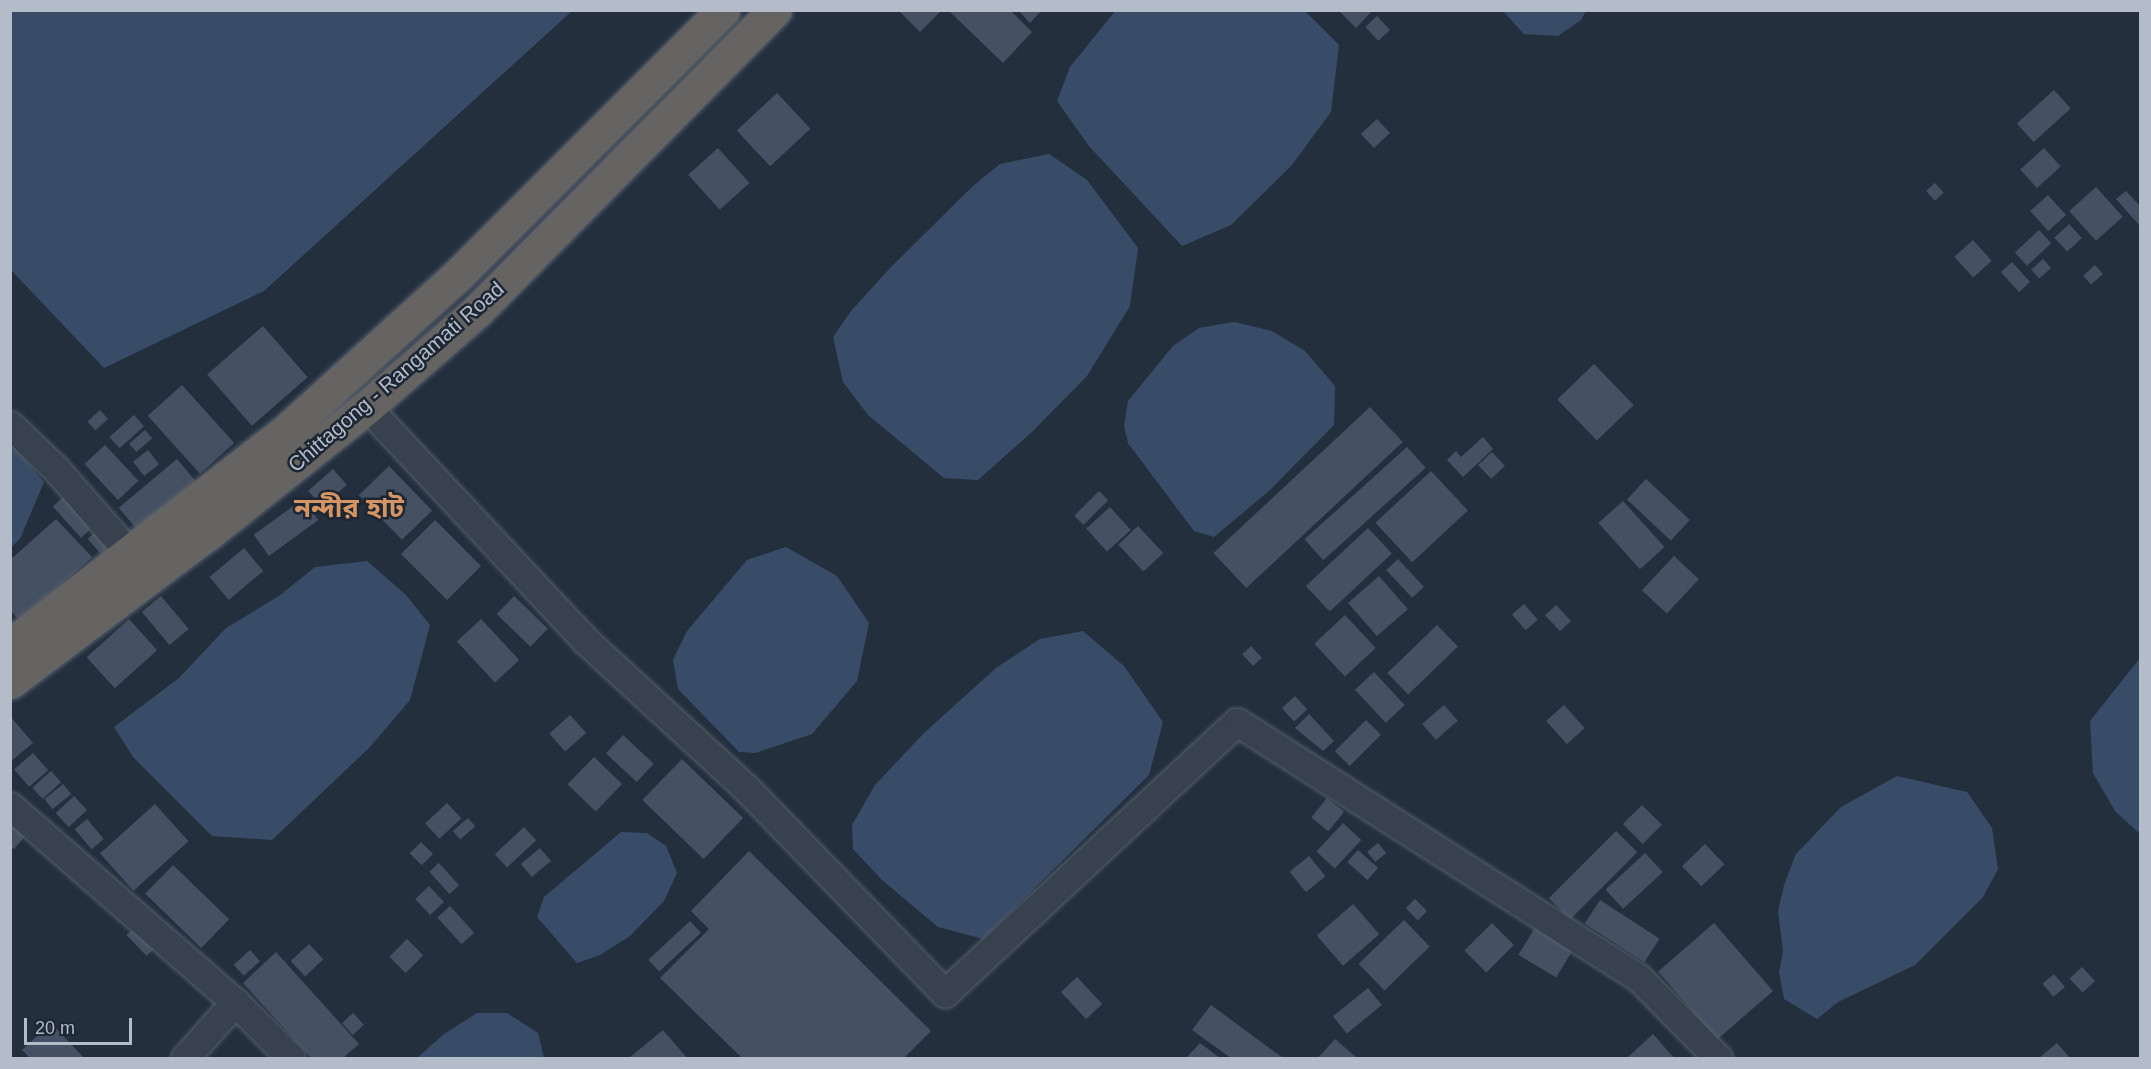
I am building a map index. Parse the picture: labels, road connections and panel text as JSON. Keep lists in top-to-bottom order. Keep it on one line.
{"streets":{"highway":["Chittagong - Rangamati Road"]},"districts":["নন্দীর হাট"],"scale_bar":"20 m"}
